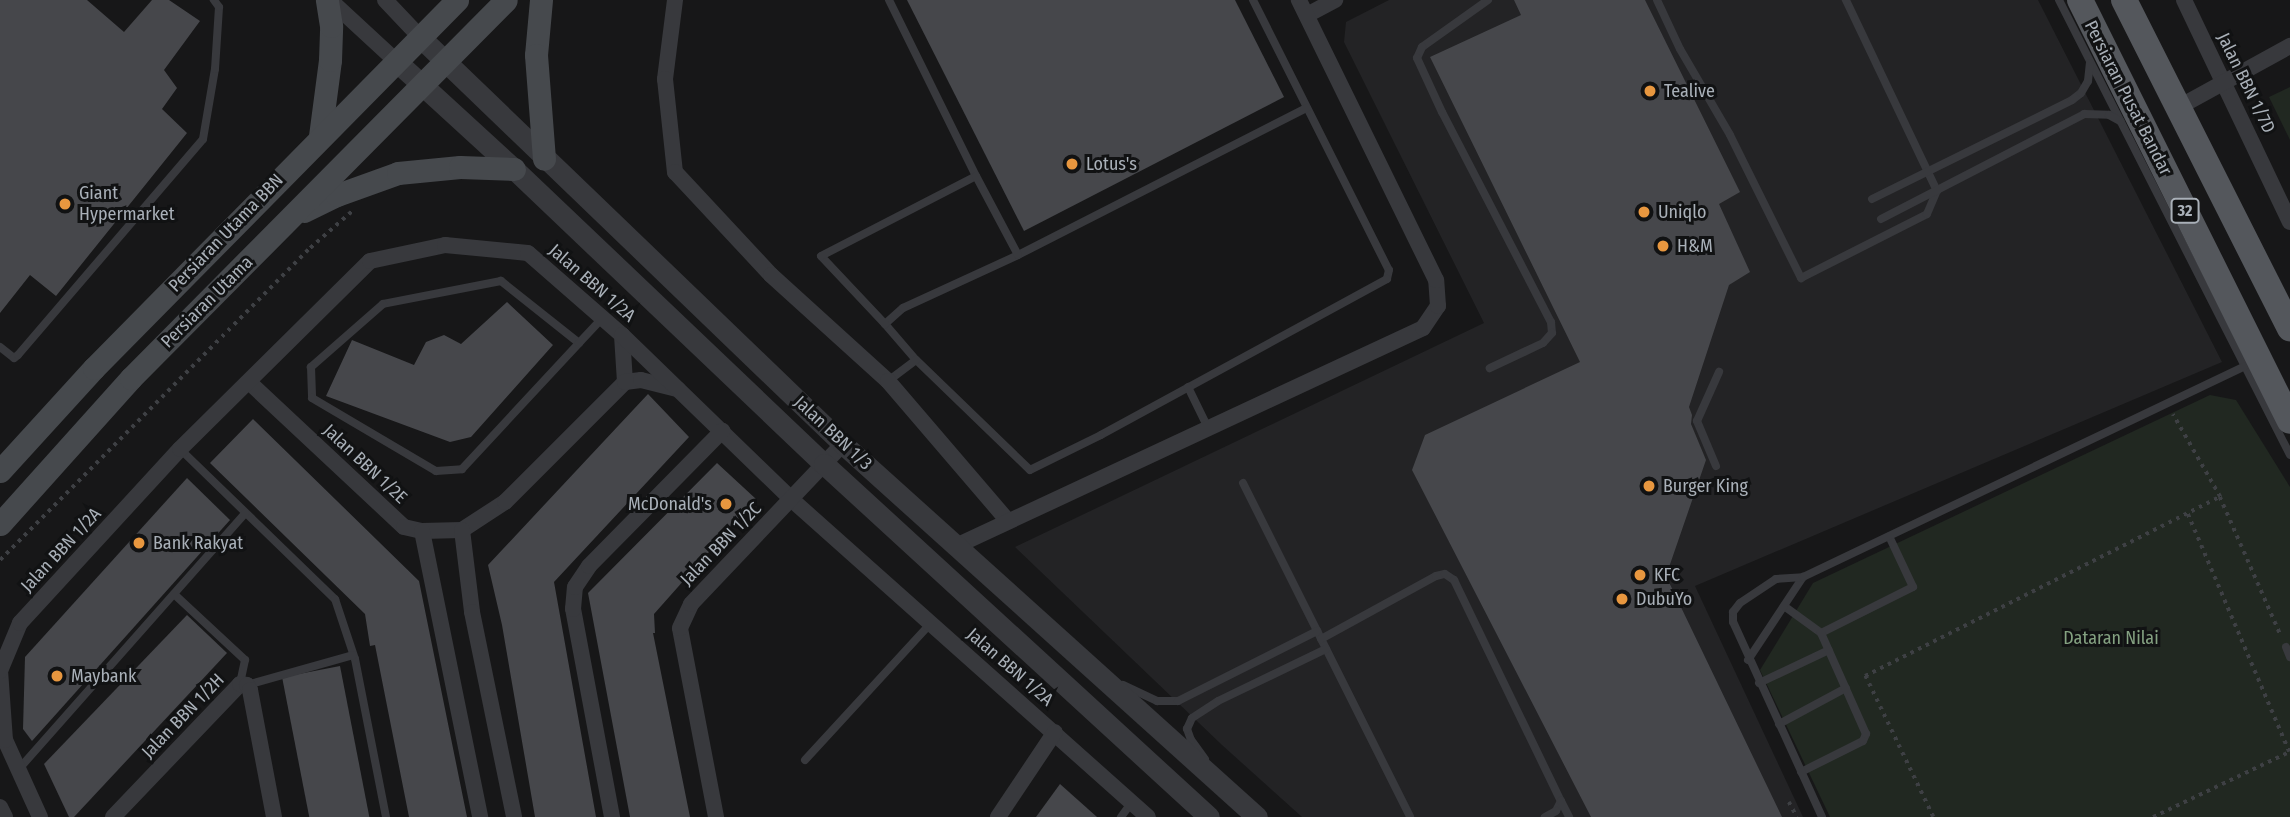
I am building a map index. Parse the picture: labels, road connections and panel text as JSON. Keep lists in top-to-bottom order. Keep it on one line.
{"streets":{"main road":["Persiaran Pusat Bandar","32","Persiaran Utama BBN","Persiaran Utama"],"street":["Jalan BBN 1/7D","Jalan BBN 1/2A","Jalan BBN 1/3","Jalan BBN 1/2E","Jalan BBN 1/2C","Jalan BBN 1/2H"]},"crossings":[["Persiaran Utama BBN","Jalan BBN 1/3"],["Jalan BBN 1/2A","Jalan BBN 1/2E"],["Jalan BBN 1/2A","Jalan BBN 1/2C"],["Persiaran Utama","Jalan BBN 1/3"],["Jalan BBN 1/3","Jalan BBN 1/2C"]],"parks":["Dataran Nilai"],"places":["Tealive","Lotus's","Giant Hypermarket","Uniqlo","H&M","Burger King","McDonald's","Bank Rakyat","KFC","DubuYo","Maybank"]}
